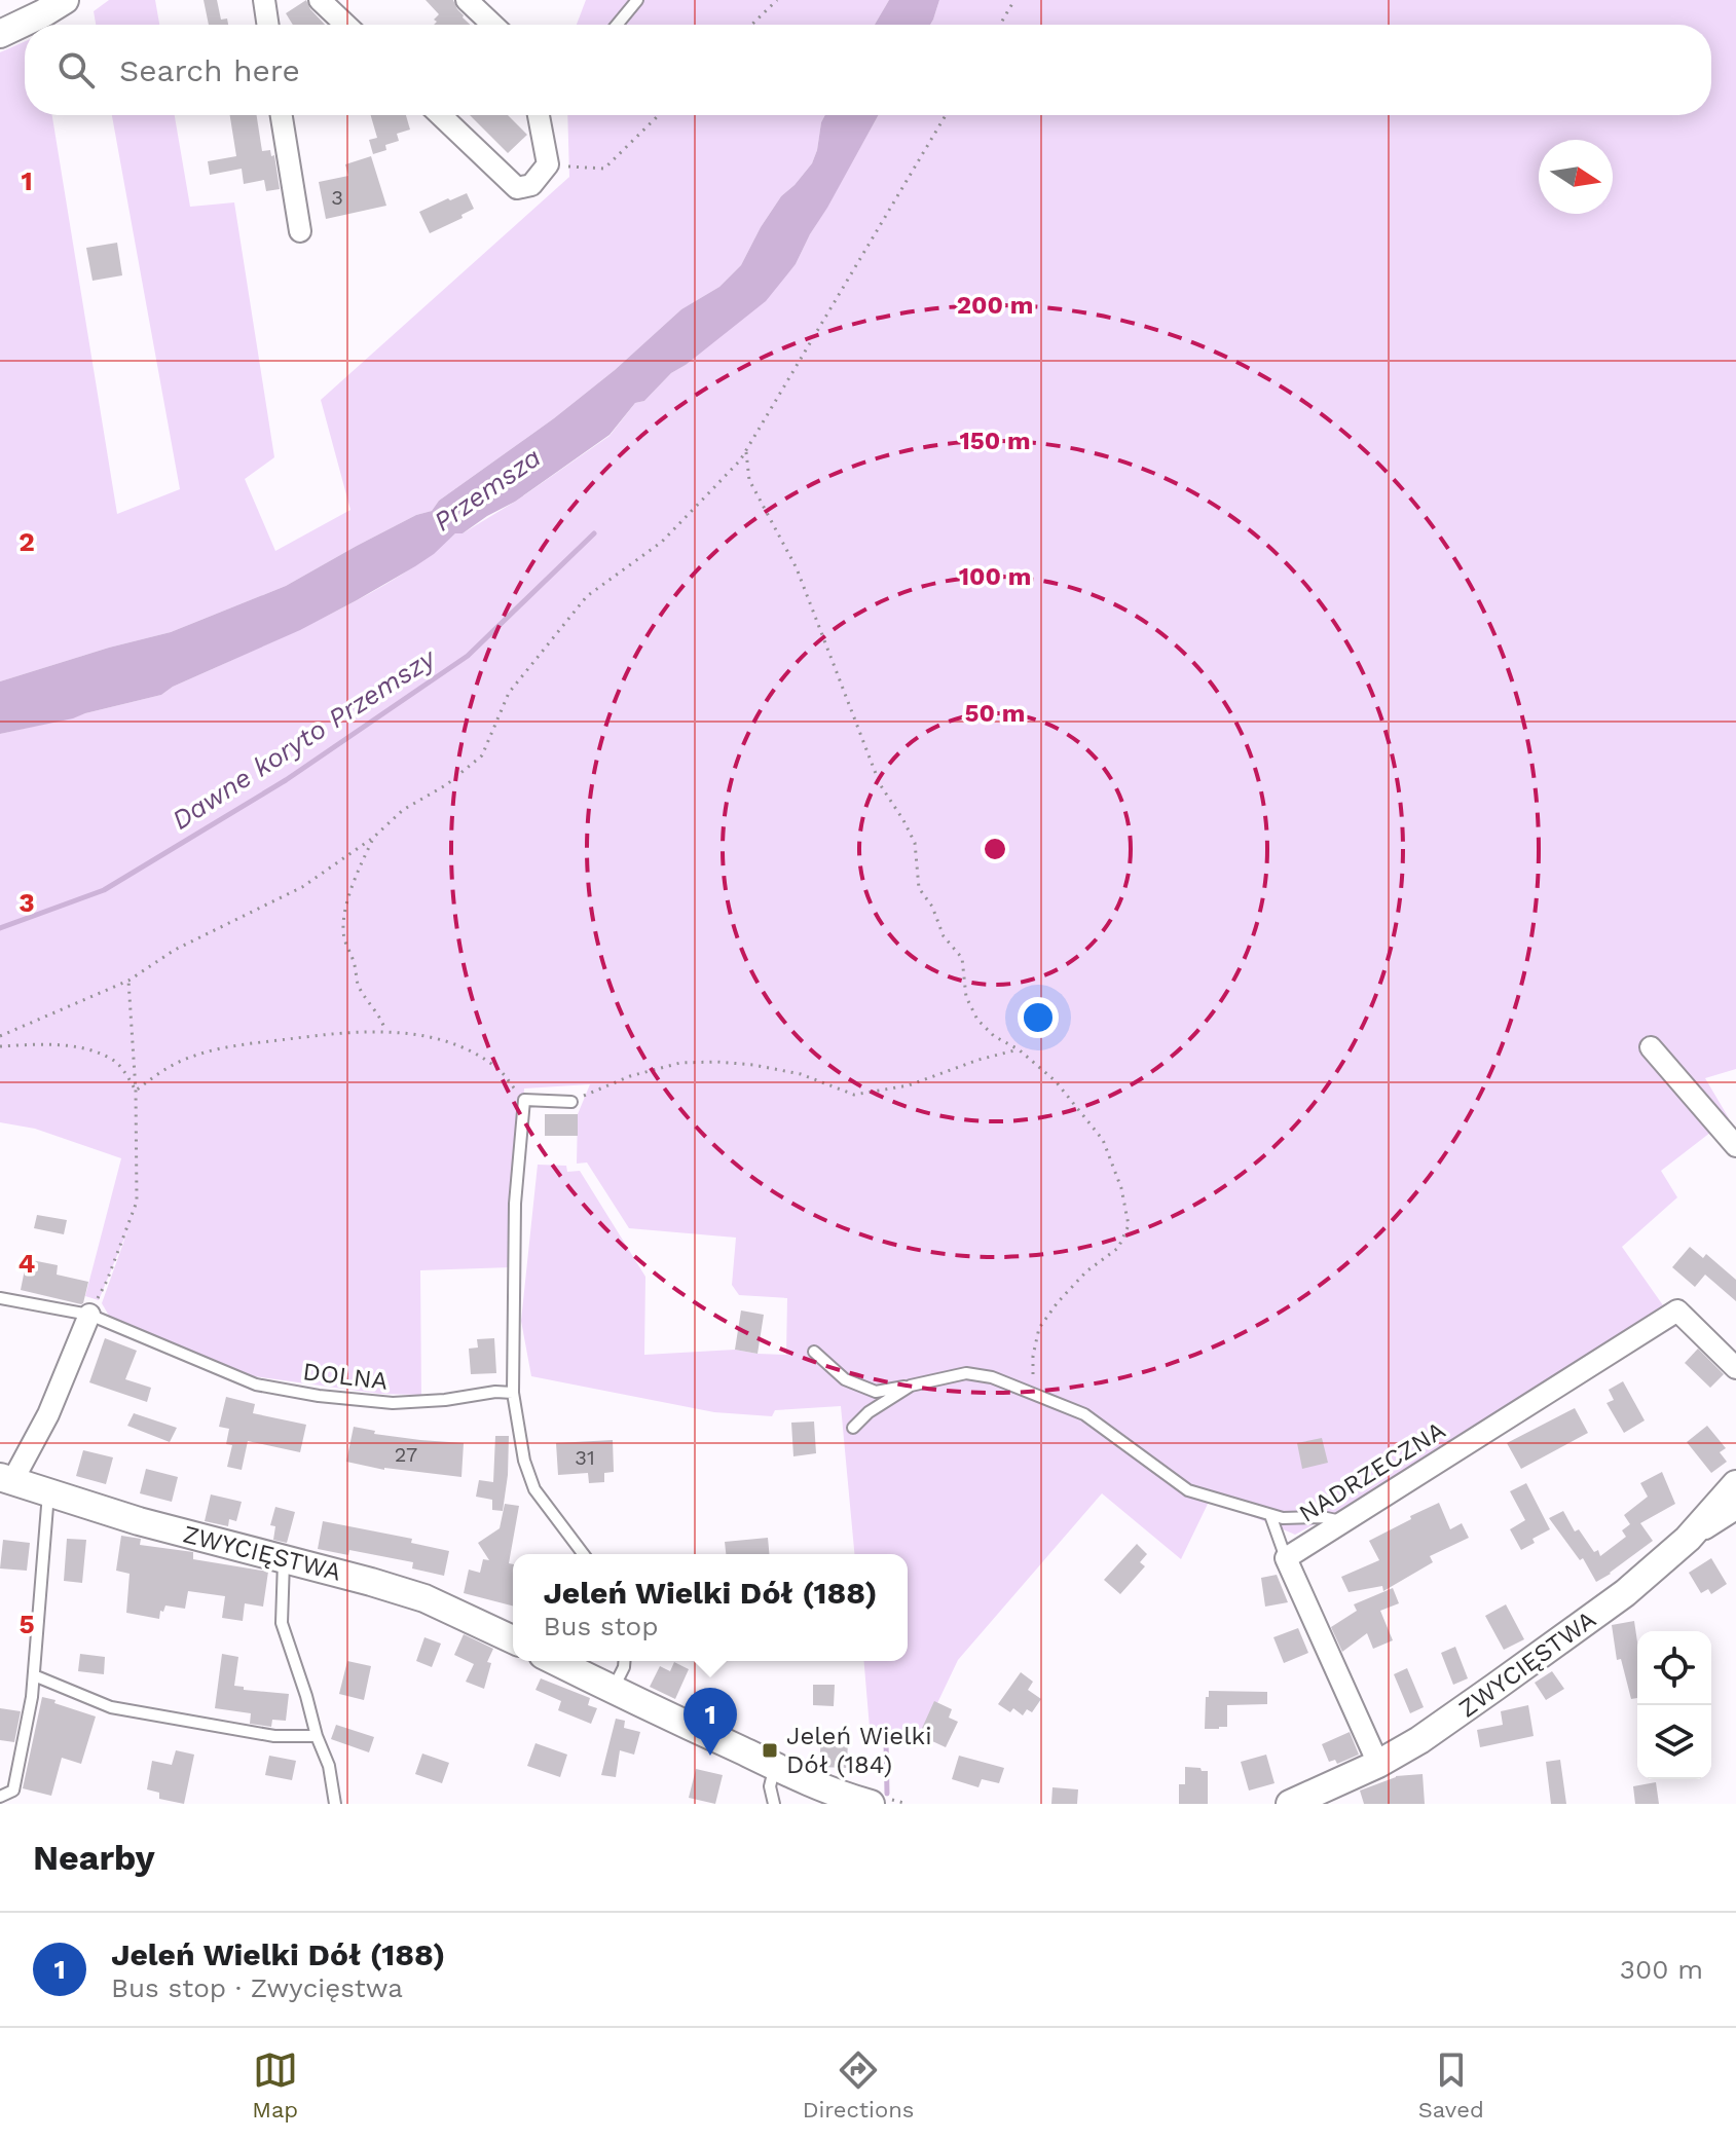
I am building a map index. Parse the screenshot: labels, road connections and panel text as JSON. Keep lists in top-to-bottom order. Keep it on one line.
{"streets":{"street":["NADRZECZNA","ZWYCIĘSTWA"],"lane":["DOLNA"]},"water":["Przemsza","Dawne koryto Przemszy"],"places":{"transit":["Jeleń Wielki Dół (184)"]},"house_numbers":["3","27","31"],"north":"right","page":{"search":"Search here","popup":["Jeleń Wielki Dół (188)","Bus stop"],"pins":"1","heading":"Nearby","list":[{"mark":"1","name":"Jeleń Wielki Dół (188)","note":"Bus stop · Zwycięstwa","value":"300 m"}],"nav":["Map","Directions","Saved"]},"grid":{"rows":["1","2","3","4","5"]},"rings":["200 m","150 m","100 m","50 m"]}
